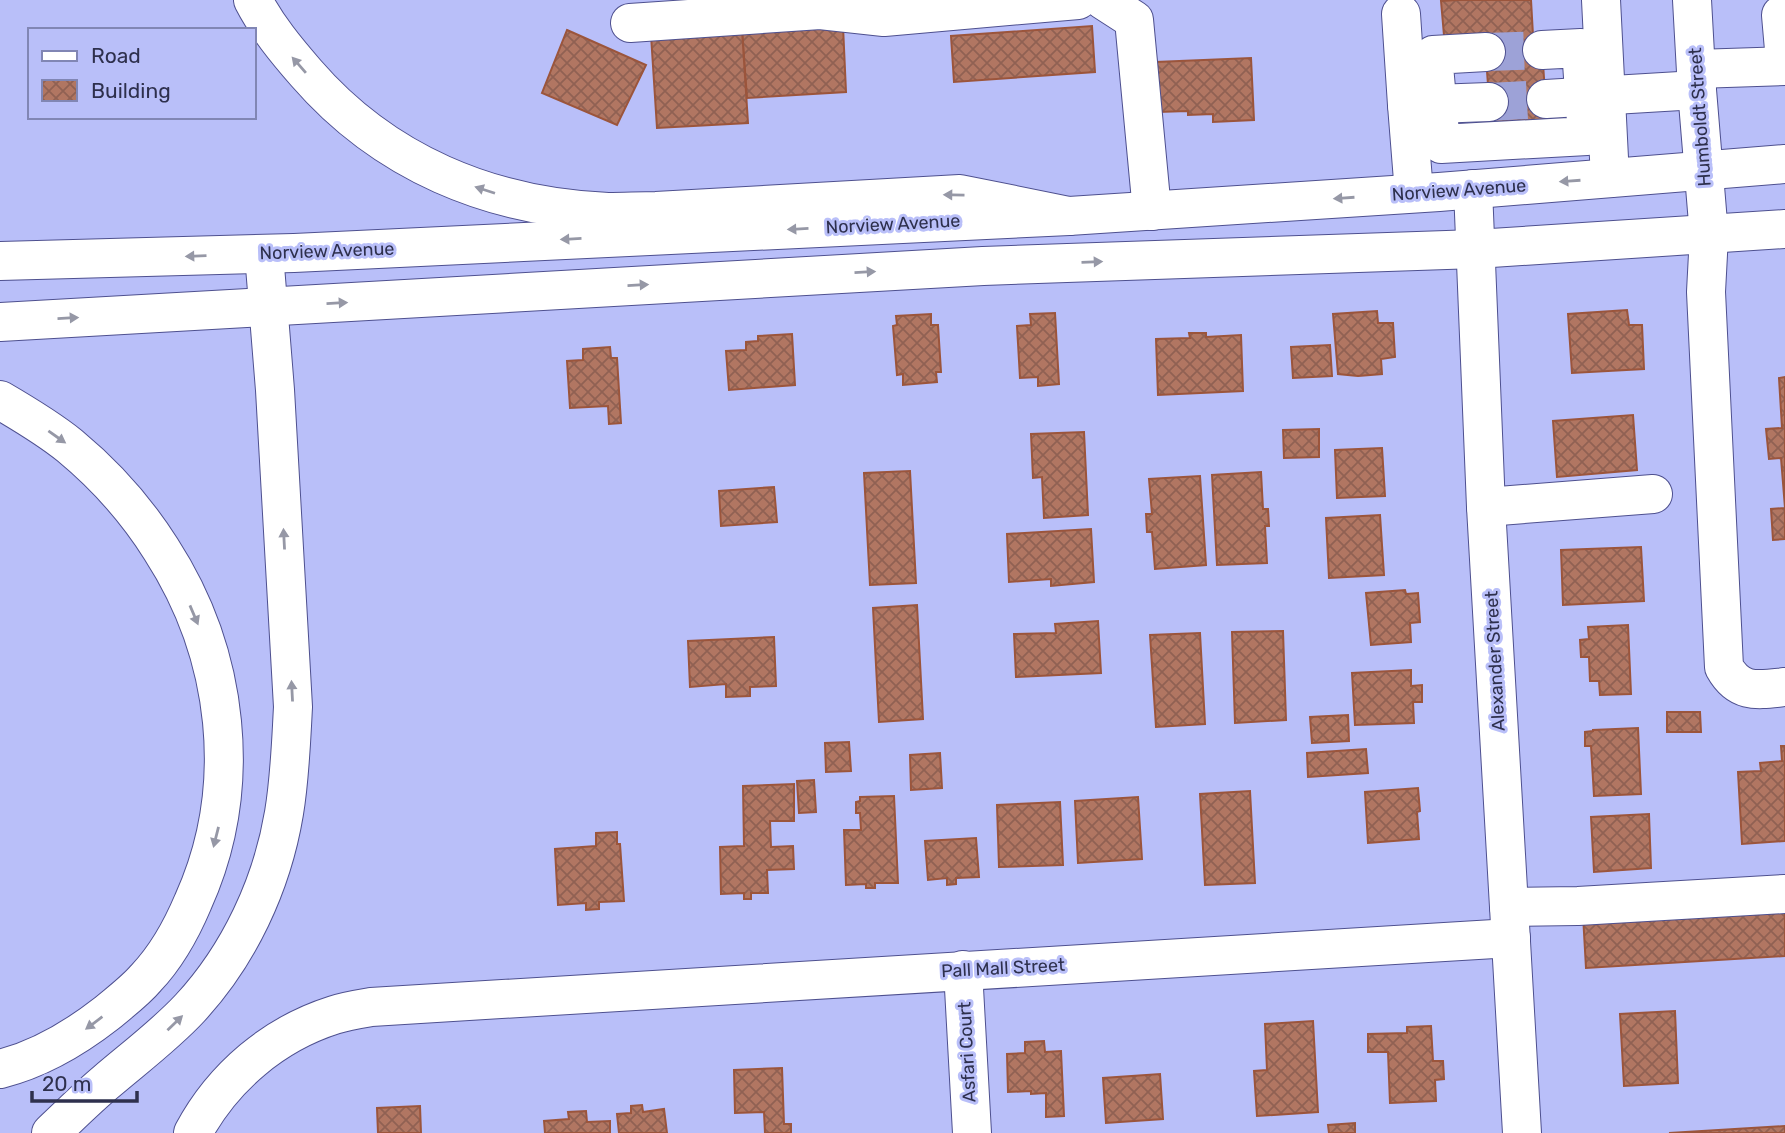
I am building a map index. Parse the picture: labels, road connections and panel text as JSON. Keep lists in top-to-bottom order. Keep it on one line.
{"streets":{"main road":["Humboldt Street","Norview Avenue","Alexander Street","Pall Mall Street","Asfari Court"]},"crossings":[["Humboldt Street","Norview Avenue"],["Norview Avenue","Alexander Street"],["Alexander Street","Pall Mall Street"],["Pall Mall Street","Asfari Court"]],"legend":["Road","Building"],"scale_bar":"20 m"}
